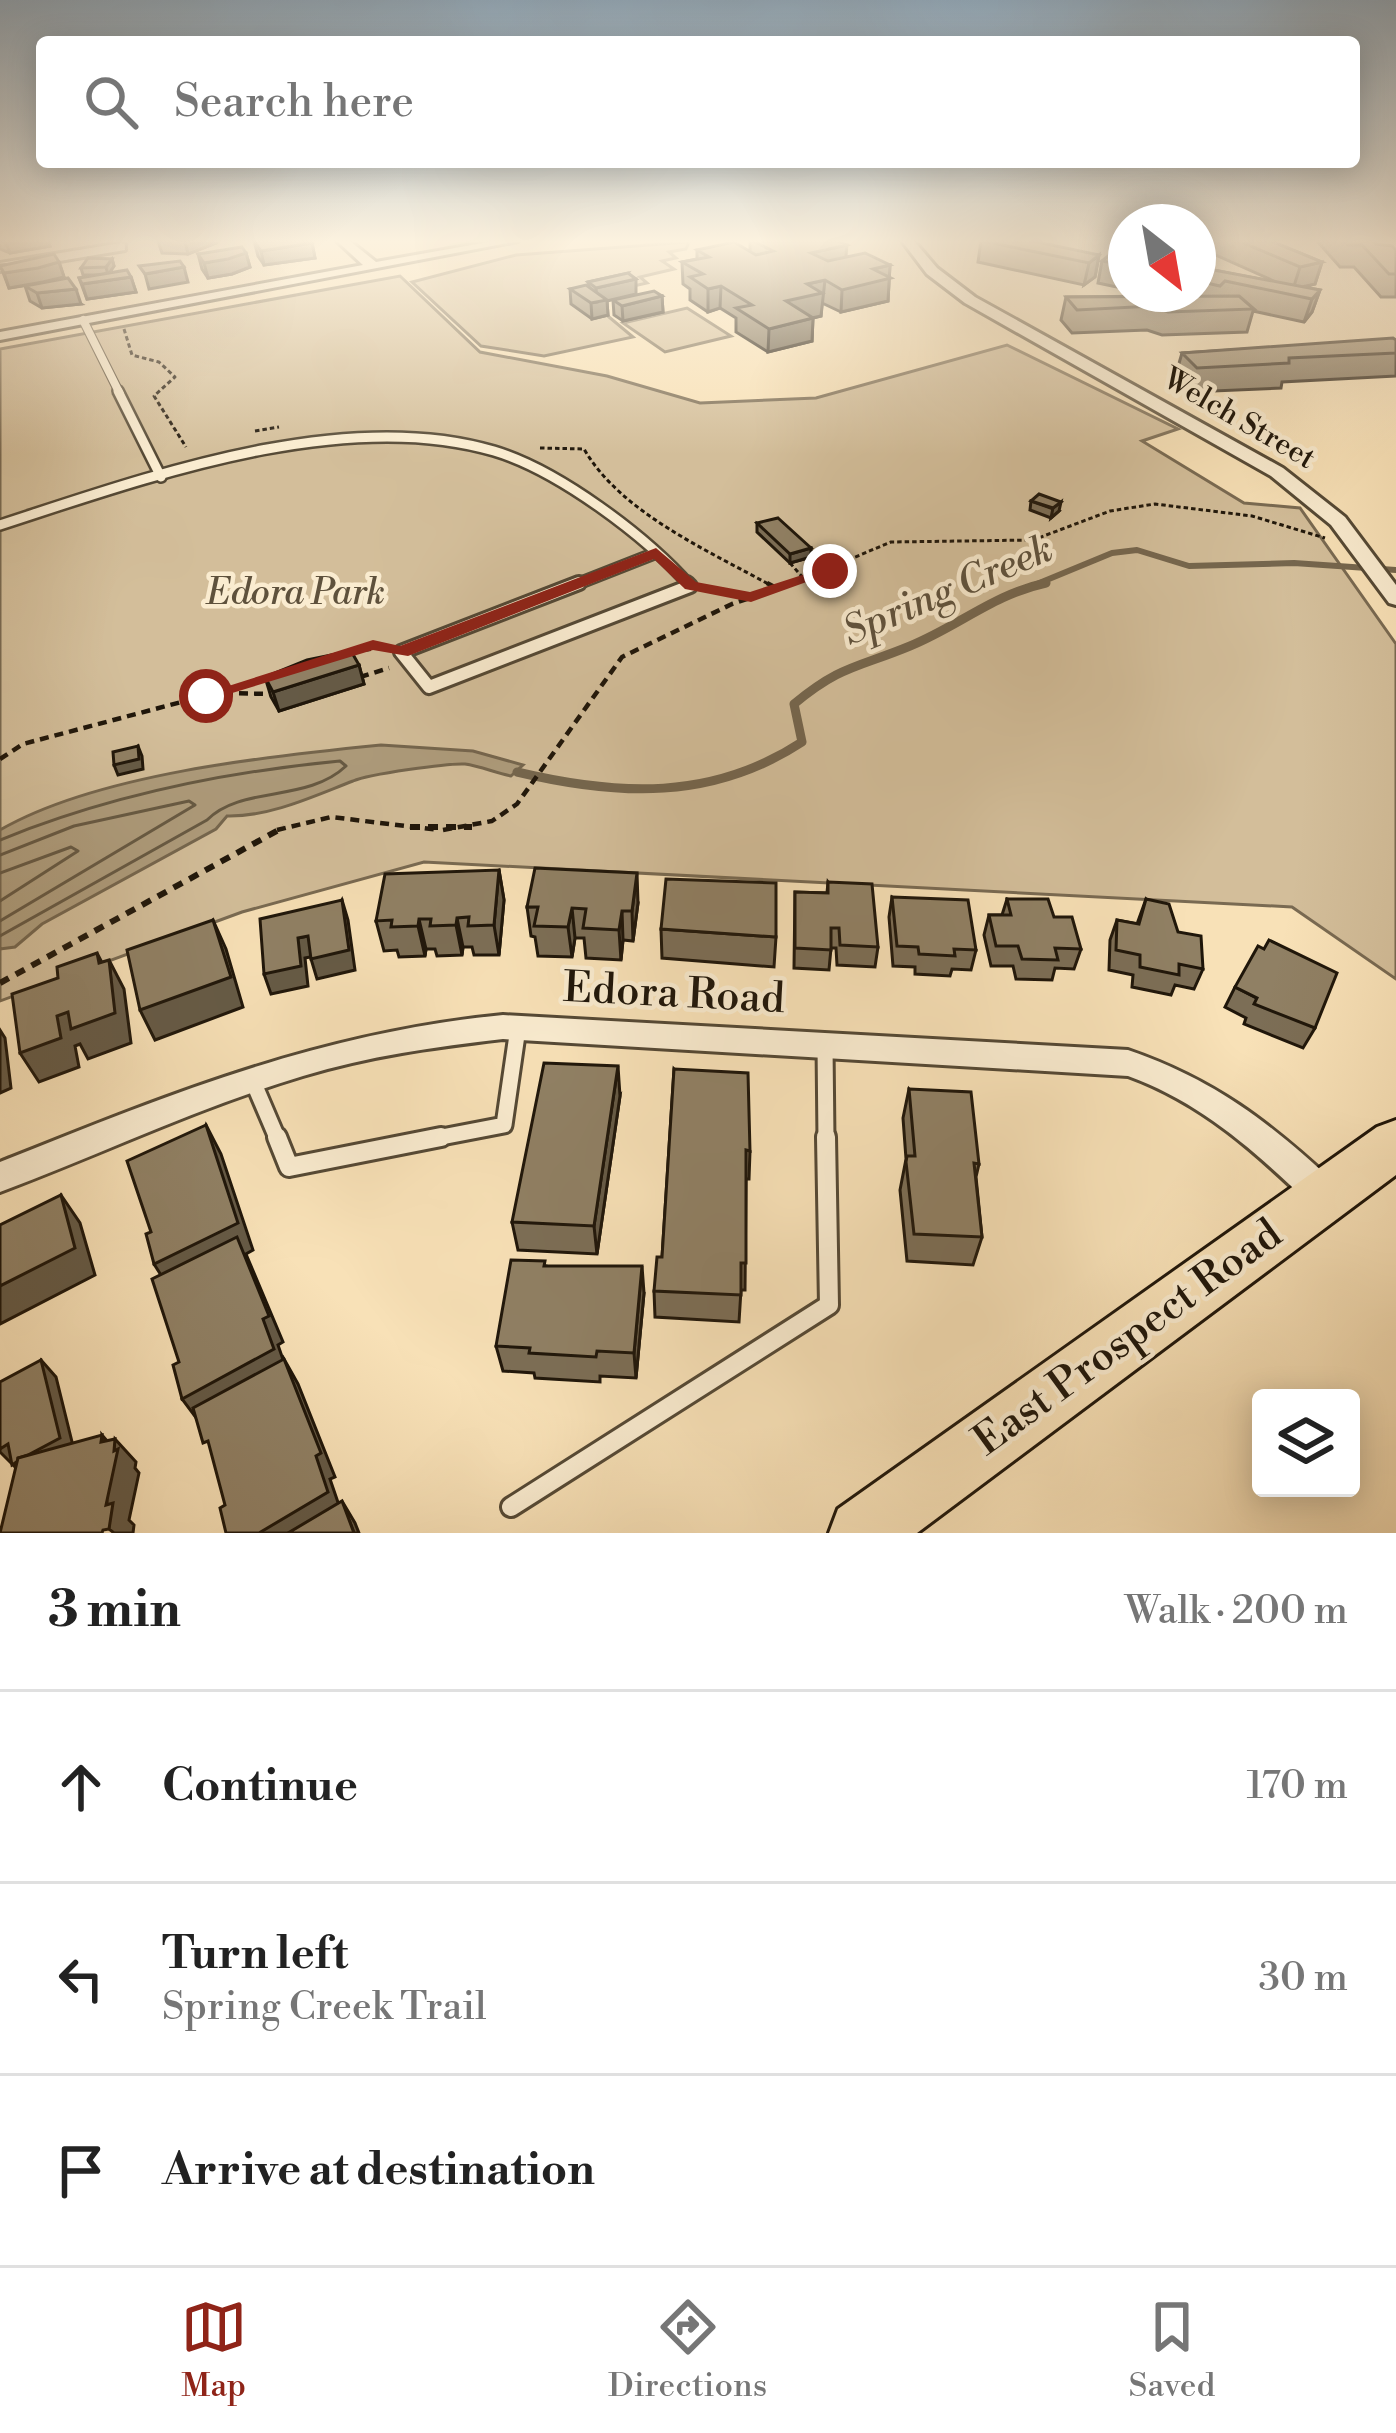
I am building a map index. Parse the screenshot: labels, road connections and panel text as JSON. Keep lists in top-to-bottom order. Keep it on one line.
{"streets":{"main road":["East Prospect Road"],"street":["Welch Street","Edora Road"]},"crossings":[["Edora Road","East Prospect Road"]],"water":["Spring Creek"],"parks":["Edora Park"],"north":"bottom right","page":{"search":"Search here","heading":["3 min","Walk · 200 m"],"list":[["Continue","170 m"],["Turn left","Spring Creek Trail","30 m"],"Arrive at destination"],"nav":["Map","Directions","Saved"]}}
